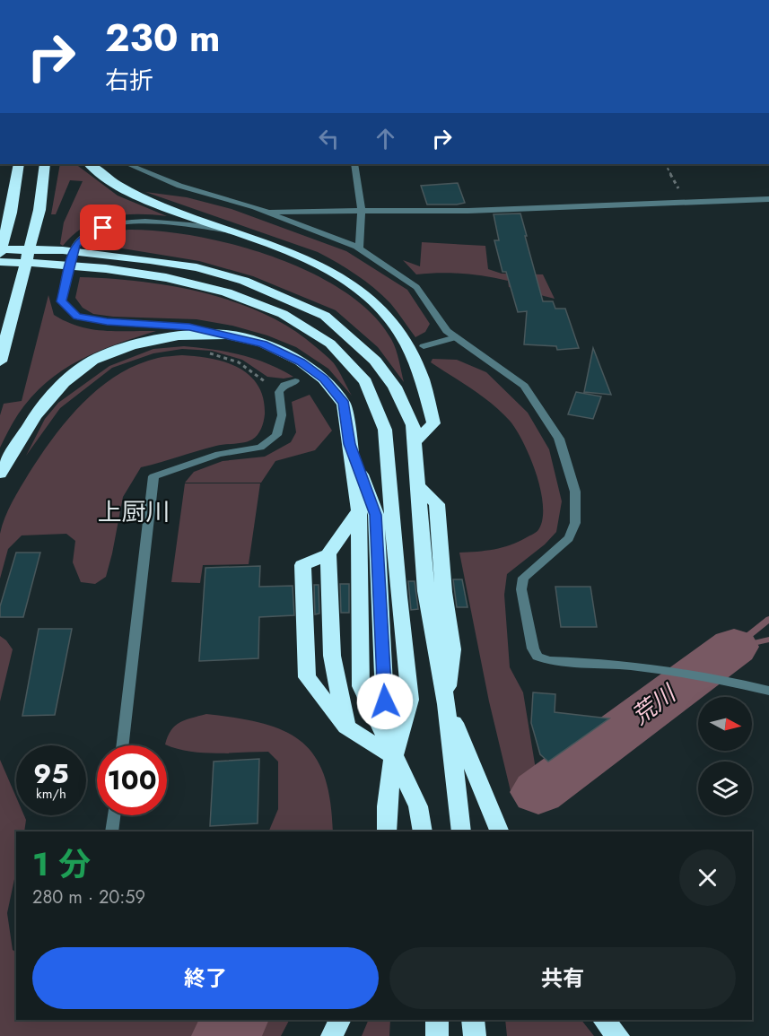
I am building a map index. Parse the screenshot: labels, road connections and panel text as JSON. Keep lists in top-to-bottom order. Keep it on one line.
{"districts":["上厨川"],"water":["荒川"],"north":"right","page":{"turn":["230 m","右折"],"speed":"95 km/h","limit":"100","heading":["1 分","280 m · 20:59"],"buttons":["終了","共有"]}}
